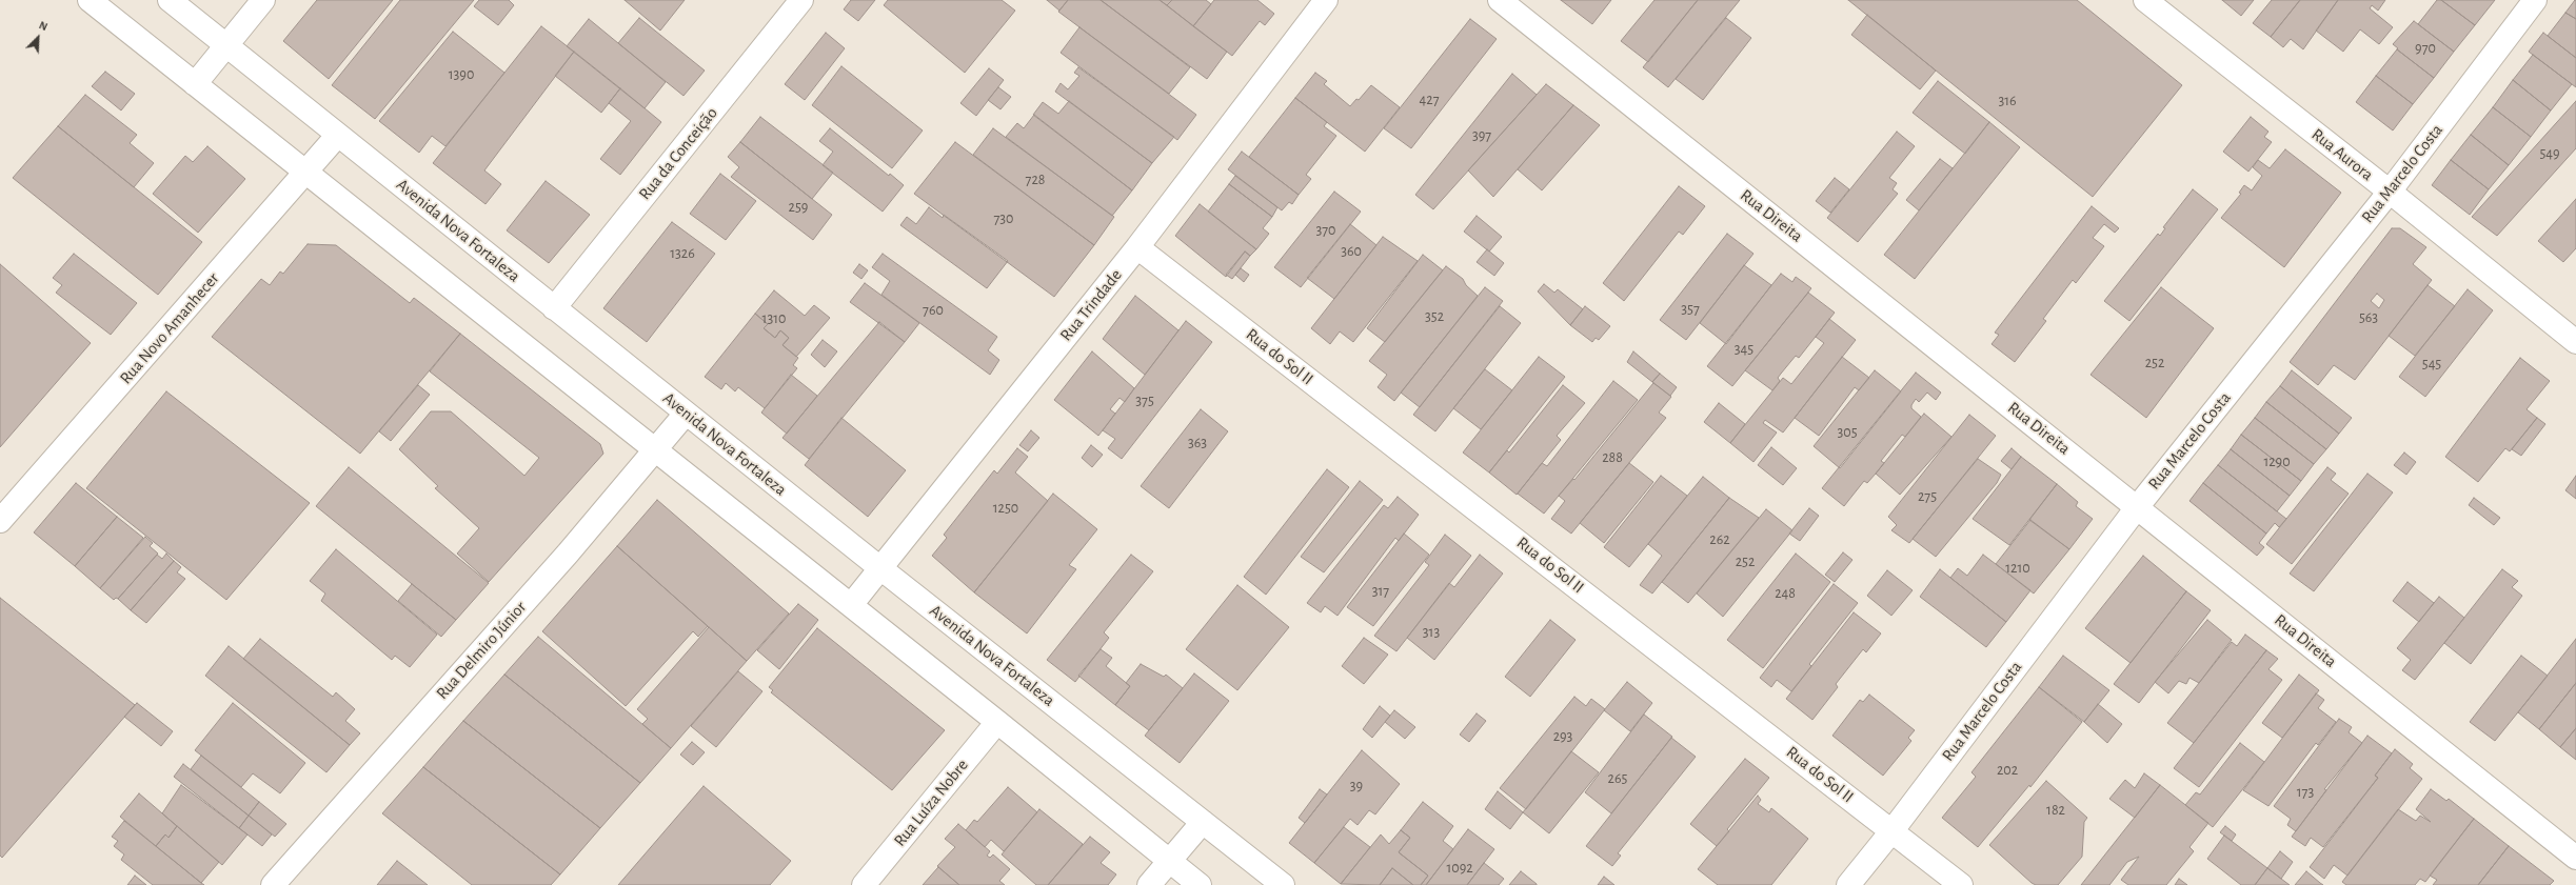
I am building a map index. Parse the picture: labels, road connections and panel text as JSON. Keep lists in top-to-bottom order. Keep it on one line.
{"streets":{"street":["Rua da Conceição","Rua Aurora","Rua Marcelo Costa","Rua Direita","Avenida Nova Fortaleza","Rua Trindade","Rua Novo Amanhecer","Rua do Sol II","Rua Delmiro Júnior","Rua Luíza Nobre"]},"crossings":[["Rua da Conceição","Avenida Nova Fortaleza"],["Rua Aurora","Rua Marcelo Costa"],["Rua Marcelo Costa","Rua Direita"],["Rua Marcelo Costa","Rua do Sol II"],["Avenida Nova Fortaleza","Rua Trindade"],["Avenida Nova Fortaleza","Rua Novo Amanhecer"],["Avenida Nova Fortaleza","Rua Delmiro Júnior"],["Rua Trindade","Rua do Sol II"]],"house_numbers":["970","1390","427","316","397","549","728","259","730","370","360","1326","357","760","352","563","1310","345","252","545","375","305","363","288","1290","275","1250","262","252","1210","317","248","313","293","202","265","39","173","182","1092"],"north":"top right"}
